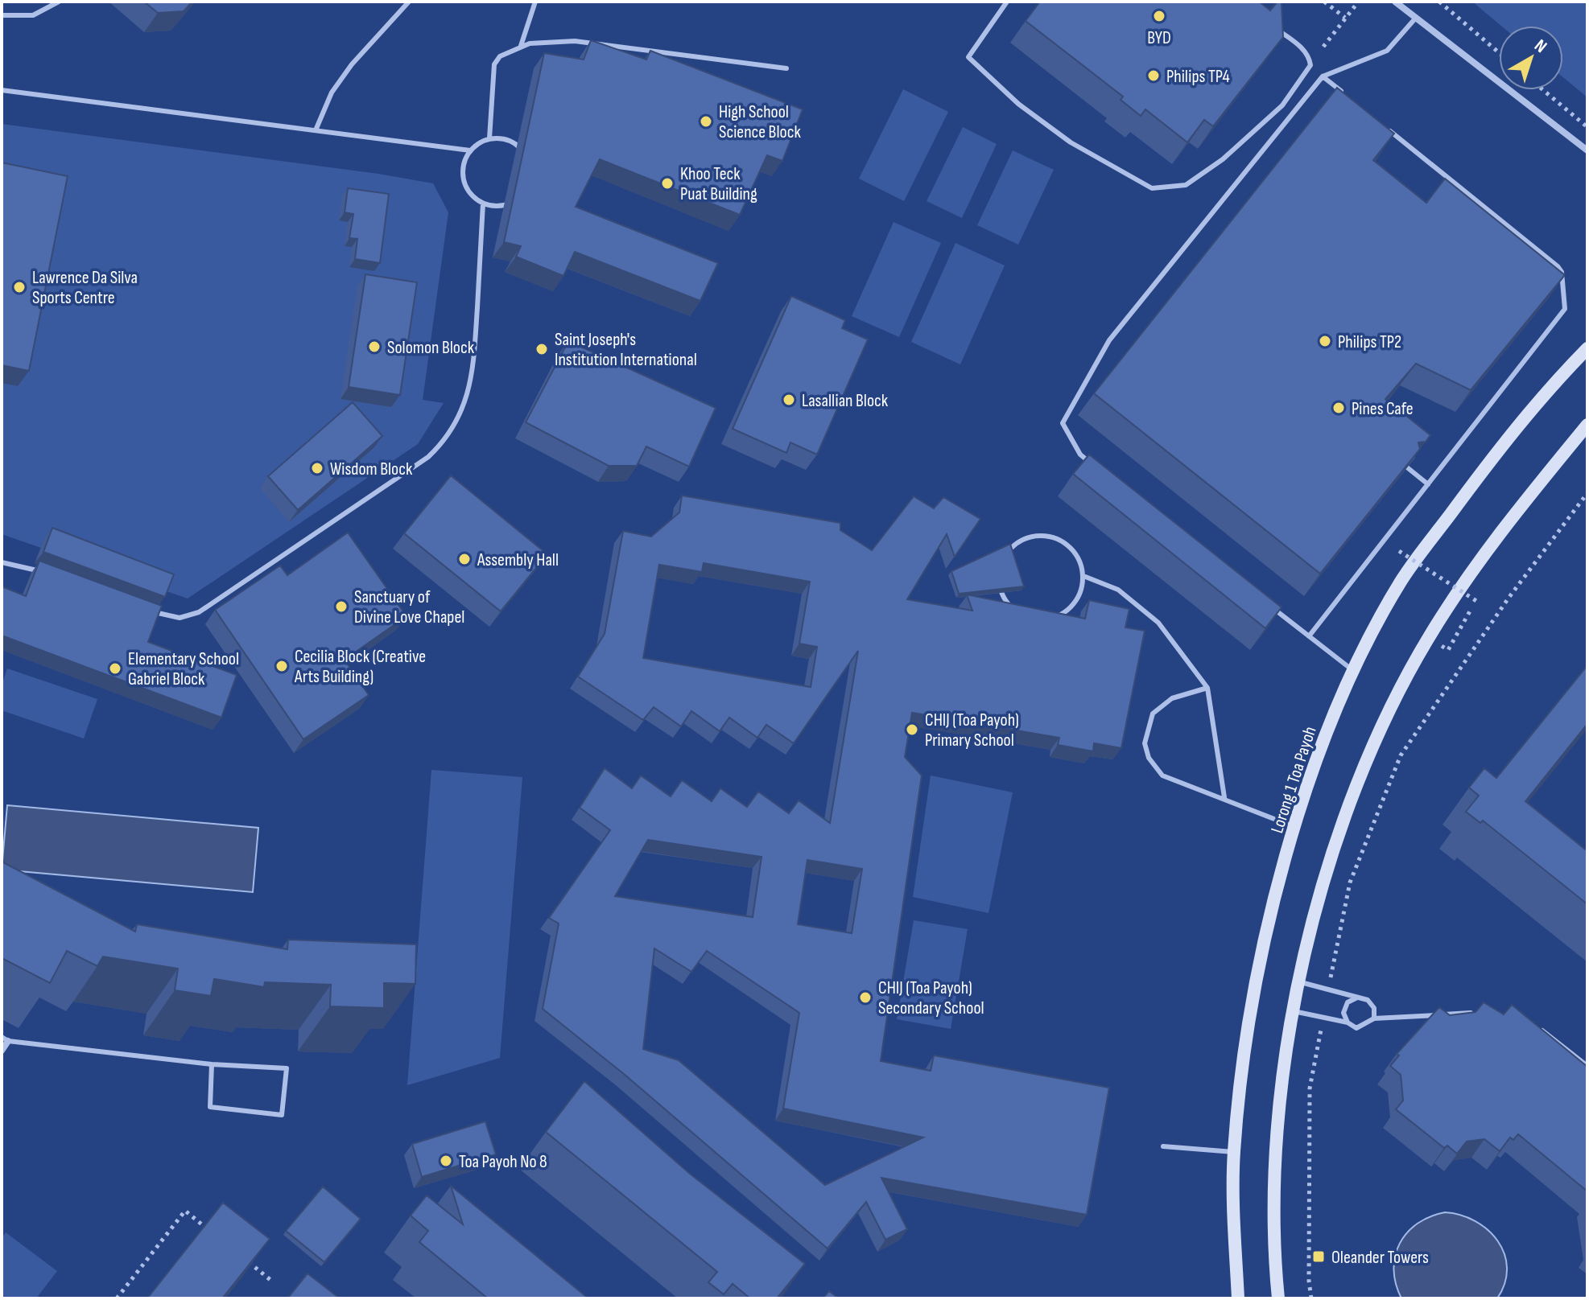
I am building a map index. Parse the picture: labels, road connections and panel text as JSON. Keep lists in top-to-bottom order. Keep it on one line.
{"streets":{"main road":["Lorong 1 Toa Payoh"]},"places":{"other":["BYD","Philips TP4","High School Science Block","Khoo Teck Puat Building","Lawrence Da Silva Sports Centre","Philips TP2","Solomon Block","Saint Joseph's Institution International","Lasallian Block","Pines Cafe","Wisdom Block","Assembly Hall","Sanctuary of Divine Love Chapel","Cecilia Block (Creative Arts Building)","Elementary School Gabriel Block","CHIJ (Toa Payoh) Primary School","CHIJ (Toa Payoh) Secondary School","Toa Payoh No 8"],"transit":["Oleander Towers"]},"north":"top right"}
